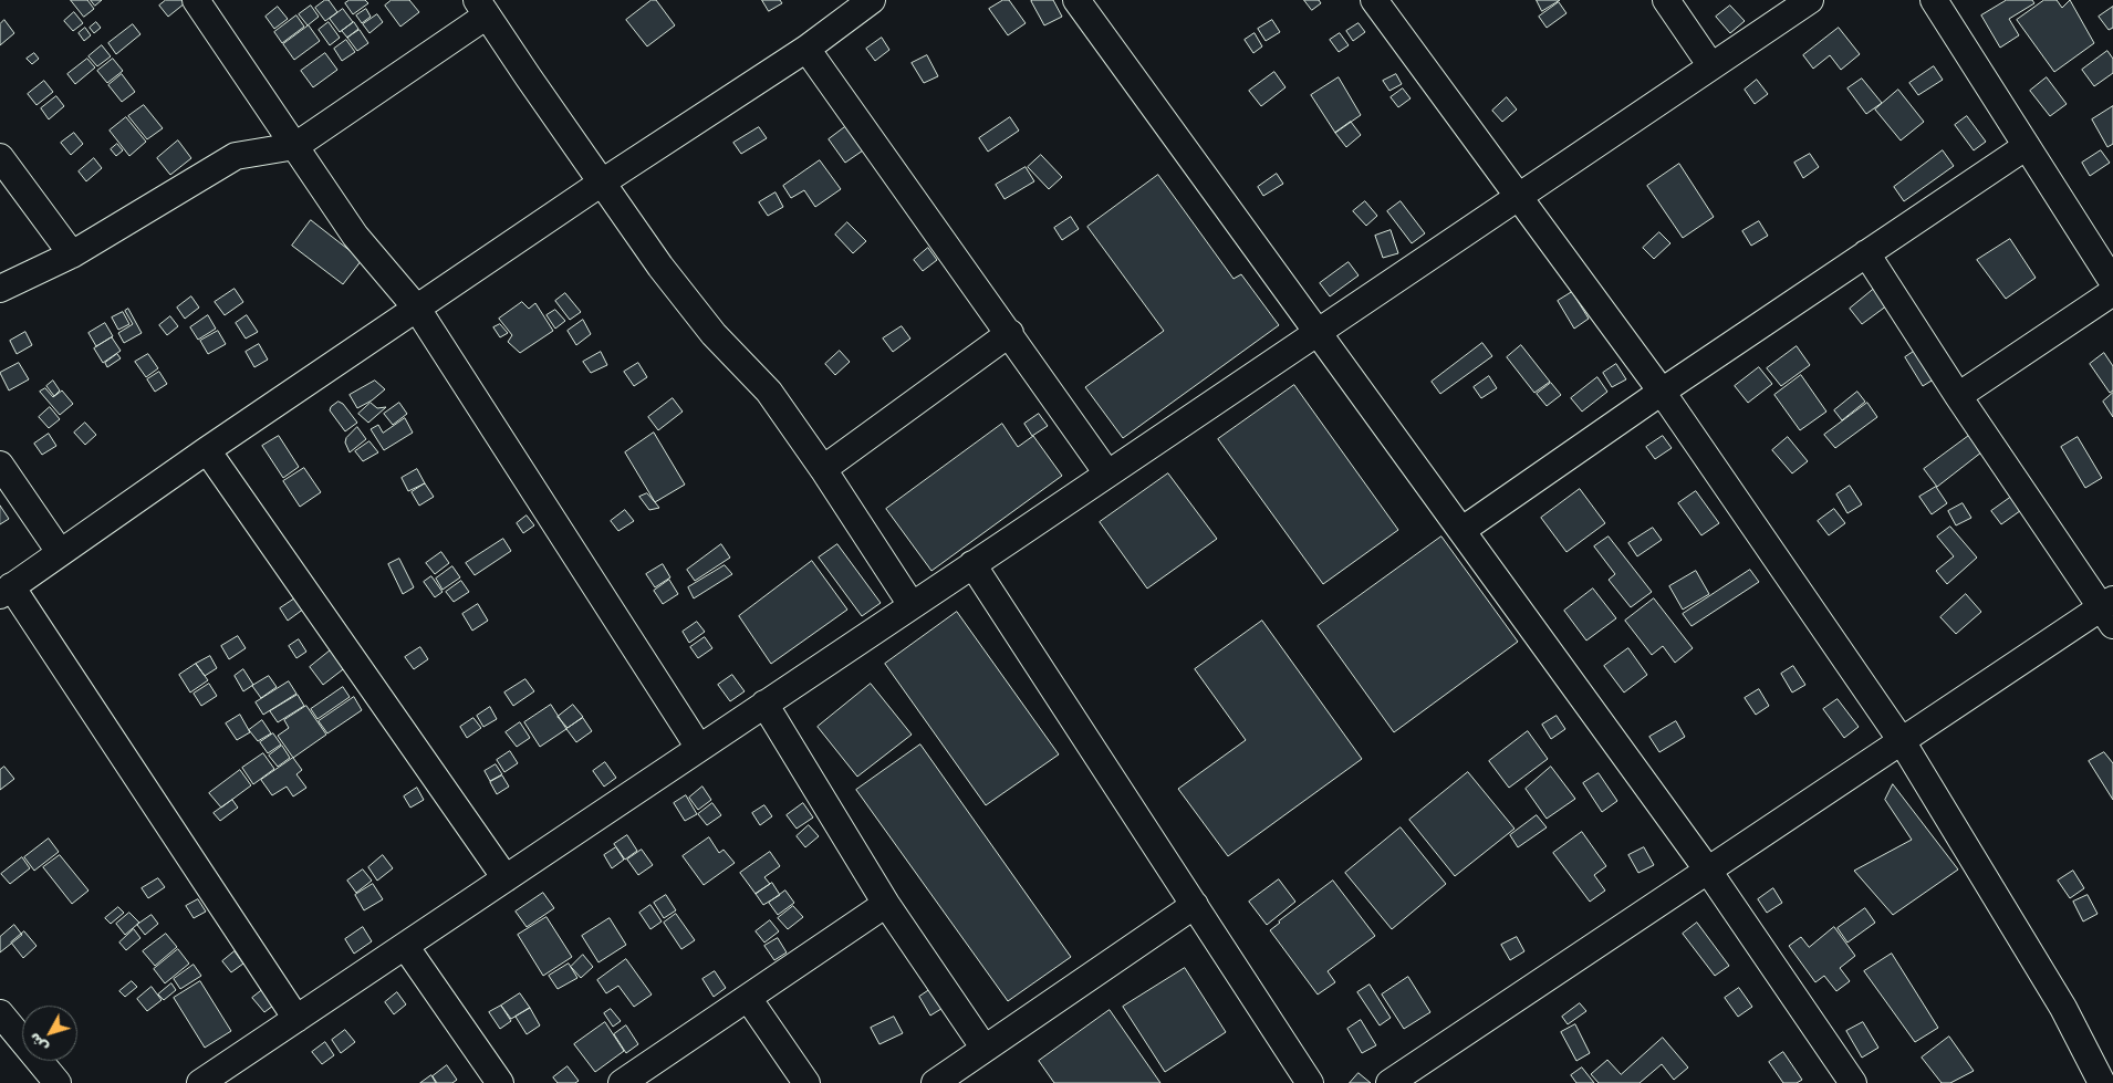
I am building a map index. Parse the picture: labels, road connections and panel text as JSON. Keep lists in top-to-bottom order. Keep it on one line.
{"north":"bottom left"}
